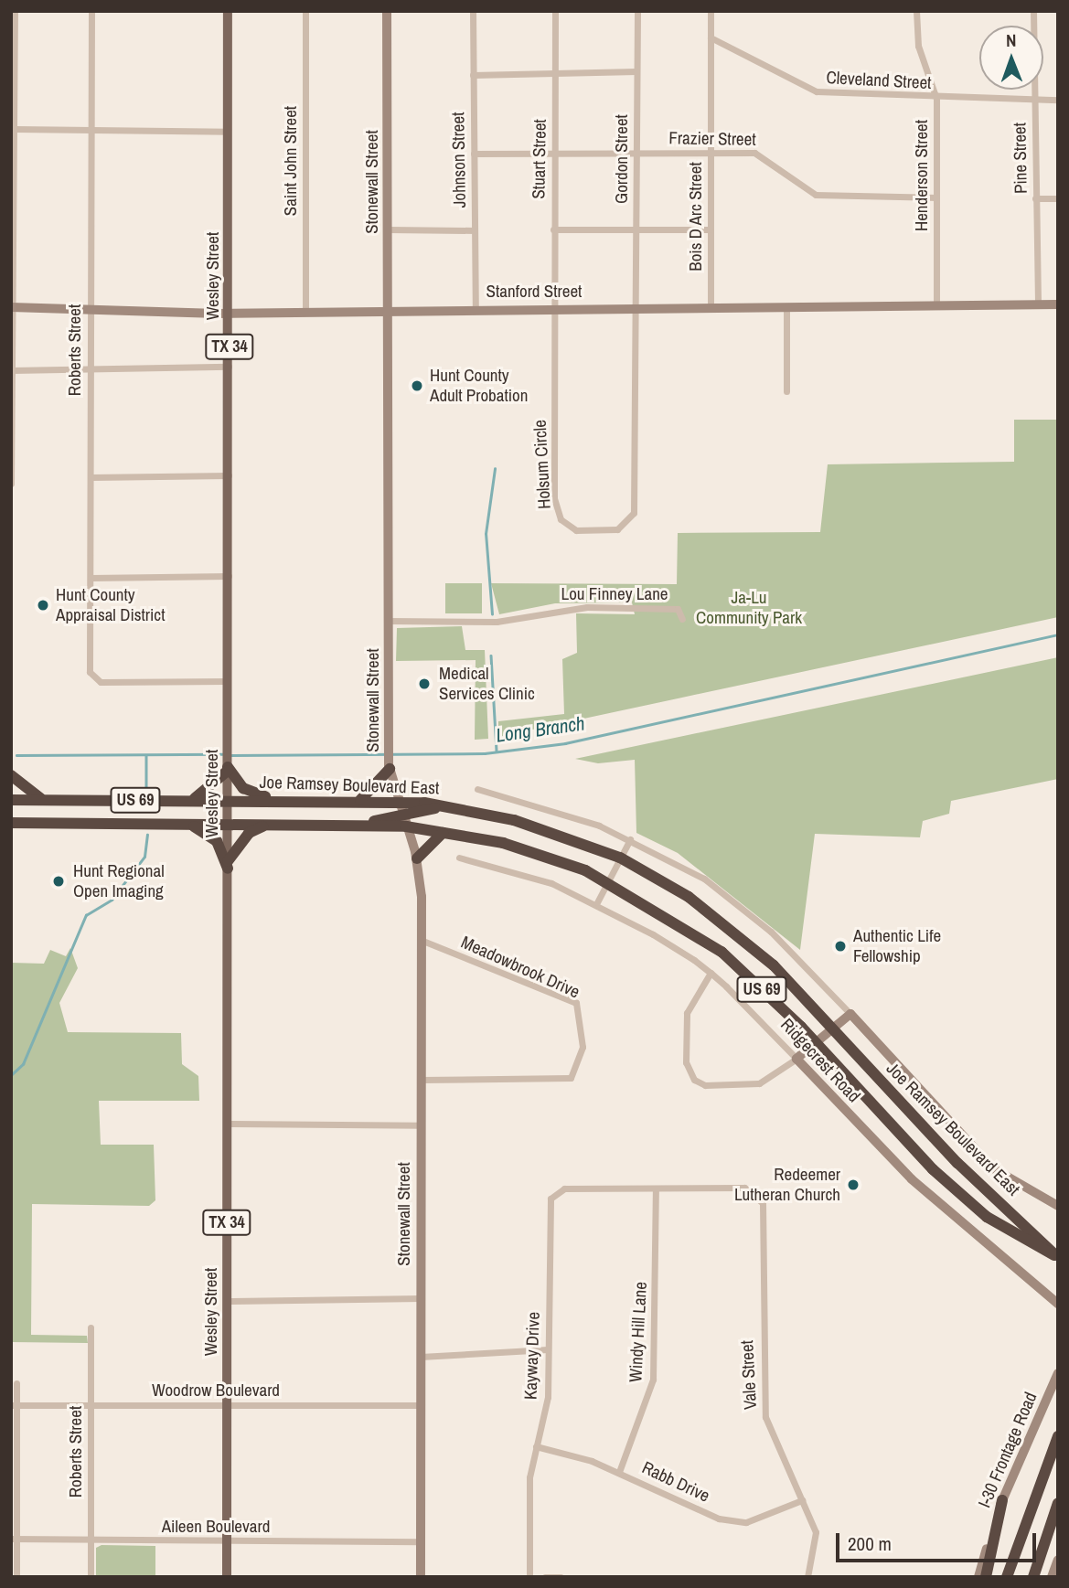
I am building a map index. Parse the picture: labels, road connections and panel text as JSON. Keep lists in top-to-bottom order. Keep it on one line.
{"streets":{"highway":["Joe Ramsey Boulevard East","US 69"],"main road":["Wesley Street","TX 34"],"street":["Cleveland Street","Frazier Street","Pine Street","Stuart Street","Gordon Street","Johnson Street","Saint John Street","Henderson Street","Stonewall Street","Bois D Arc Street","Stanford Street","Roberts Street","Holsum Circle","Lou Finney Lane","Meadowbrook Drive","Ridgecrest Road","Windy Hill Lane","Kayway Drive","Vale Street","Woodrow Boulevard","I-30 Frontage Road","Rabb Drive","Aileen Boulevard"]},"crossings":[["Cleveland Street","Pine Street"],["Cleveland Street","Henderson Street"],["Cleveland Street","Bois D Arc Street"],["Frazier Street","Stuart Street"],["Frazier Street","Gordon Street"],["Frazier Street","Johnson Street"],["Frazier Street","Henderson Street"],["Frazier Street","Bois D Arc Street"],["Pine Street","Stanford Street"],["Stuart Street","Stanford Street"],["Stuart Street","Holsum Circle"],["Gordon Street","Stanford Street"],["Gordon Street","Holsum Circle"],["Johnson Street","Stanford Street"],["Saint John Street","Stanford Street"],["Henderson Street","Stanford Street"],["Stonewall Street","Stanford Street"],["Stonewall Street","Lou Finney Lane"],["Stonewall Street","Joe Ramsey Boulevard East"],["Stonewall Street","Meadowbrook Drive"],["Stonewall Street","Woodrow Boulevard"],["Stonewall Street","Aileen Boulevard"],["Bois D Arc Street","Stanford Street"],["Wesley Street","Stanford Street"],["Wesley Street","Roberts Street"],["Wesley Street","Joe Ramsey Boulevard East"],["Wesley Street","Woodrow Boulevard"],["Wesley Street","Aileen Boulevard"],["Stanford Street","Roberts Street"],["Stanford Street","Holsum Circle"],["Roberts Street","Woodrow Boulevard"],["Roberts Street","Aileen Boulevard"],["Windy Hill Lane","Kayway Drive"],["Windy Hill Lane","Vale Street"],["Windy Hill Lane","Rabb Drive"],["Kayway Drive","Vale Street"],["Kayway Drive","Rabb Drive"],["Vale Street","Rabb Drive"]],"water":["Long Branch"],"parks":["Ja-Lu Community Park"],"places":["Hunt County Adult Probation","Hunt County Appraisal District","Medical Services Clinic","Hunt Regional Open Imaging","Authentic Life Fellowship","Redeemer Lutheran Church"],"scale_bar":"200 m","north":"top"}
